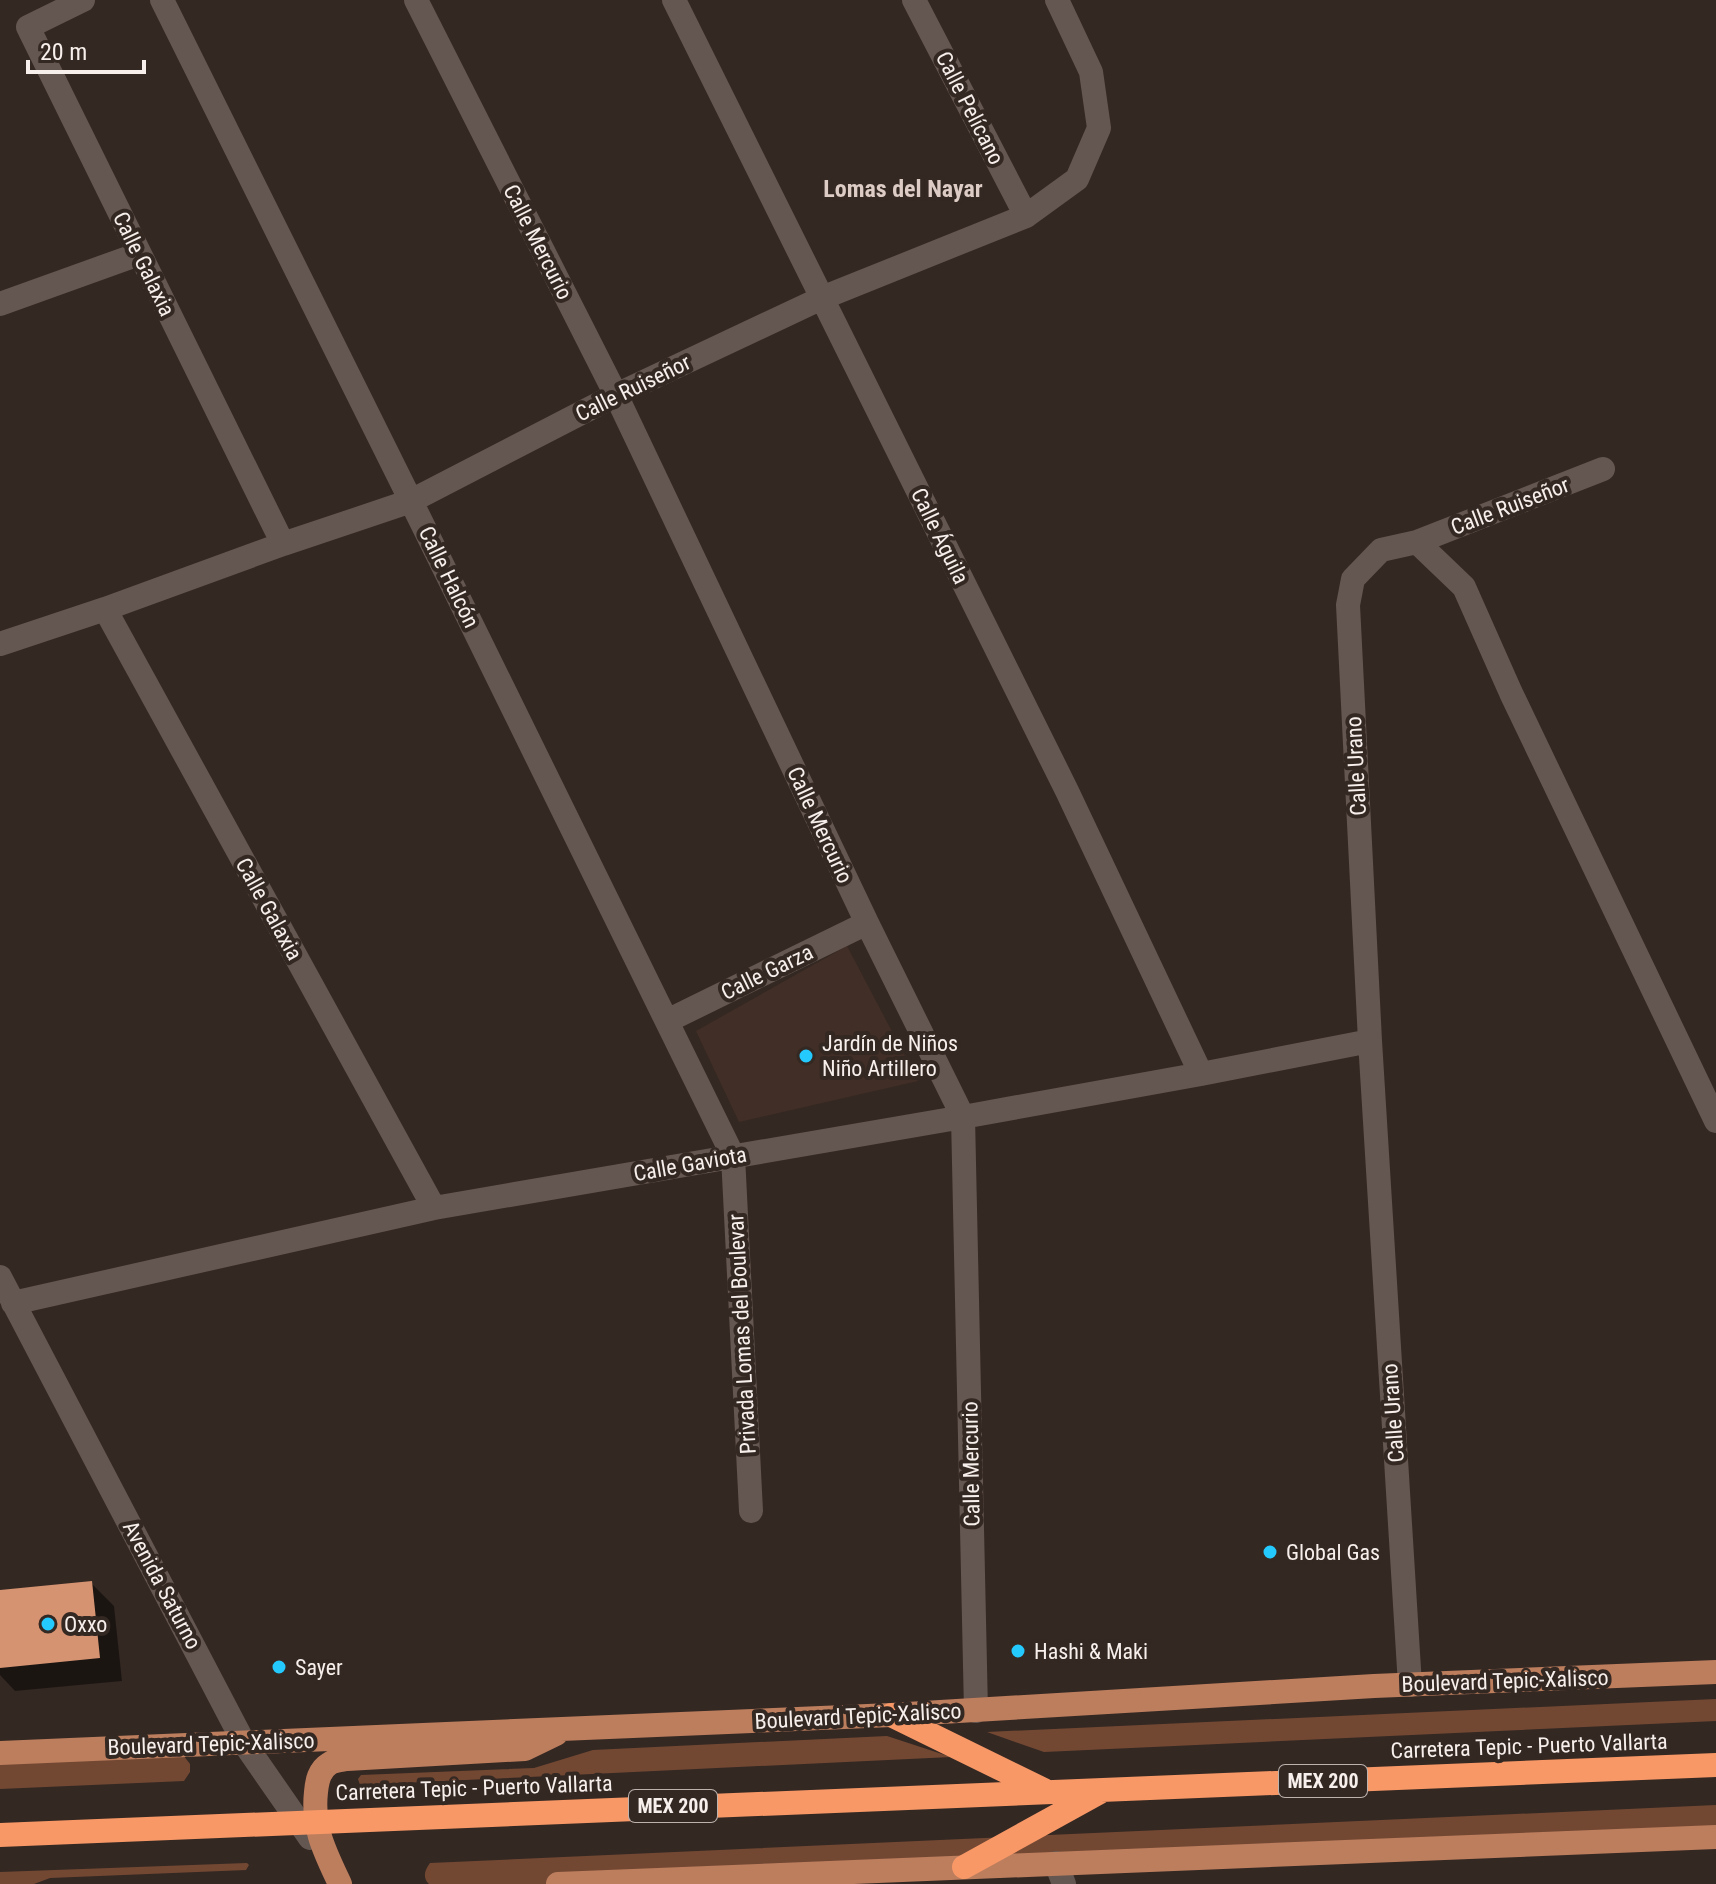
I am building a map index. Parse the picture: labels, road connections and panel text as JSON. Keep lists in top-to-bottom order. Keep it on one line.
{"streets":{"highway":["Carretera Tepic - Puerto Vallarta","MEX 200"],"main road":["Boulevard Tepic-Xalisco"],"street":["Calle Pelícano","Calle Mercurio","Calle Galaxia","Calle Ruiseñor","Calle Águila","Calle Halcón","Calle Urano","Calle Garza","Calle Gaviota","Privada Lomas del Boulevar","Avenida Saturno"]},"crossings":[["Calle Pelícano","Calle Ruiseñor"],["Calle Mercurio","Calle Ruiseñor"],["Calle Mercurio","Calle Garza"],["Calle Mercurio","Calle Gaviota"],["Calle Mercurio","Boulevard Tepic-Xalisco"],["Calle Galaxia","Calle Ruiseñor"],["Calle Galaxia","Calle Gaviota"],["Calle Ruiseñor","Calle Águila"],["Calle Ruiseñor","Calle Halcón"],["Calle Ruiseñor","Calle Urano"],["Calle Águila","Calle Gaviota"],["Calle Halcón","Calle Garza"],["Calle Halcón","Calle Gaviota"],["Calle Halcón","Privada Lomas del Boulevar"],["Calle Urano","Calle Gaviota"],["Calle Urano","Boulevard Tepic-Xalisco"],["Calle Gaviota","Privada Lomas del Boulevar"],["Calle Gaviota","Avenida Saturno"],["Avenida Saturno","Boulevard Tepic-Xalisco"],["Avenida Saturno","Carretera Tepic - Puerto Vallarta"],["Carretera Tepic - Puerto Vallarta","MEX 200"]],"districts":["Lomas del Nayar"],"places":["Jardín de Niños Niño Artillero","Global Gas","Oxxo","Hashi & Maki","Sayer"],"scale_bar":"20 m"}
